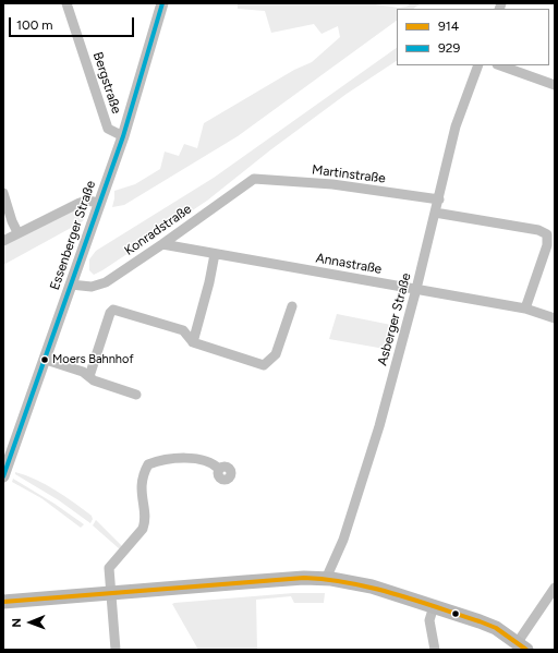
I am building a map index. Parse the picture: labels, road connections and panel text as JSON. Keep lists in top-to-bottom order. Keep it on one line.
{"streets":{"street":["Bergstraße","Martinstraße","Konradstraße","Essenberger Straße","Annastraße","Asberger Straße"]},"crossings":[["Bergstraße","Essenberger Straße"],["Martinstraße","Konradstraße"],["Martinstraße","Asberger Straße"],["Konradstraße","Essenberger Straße"],["Konradstraße","Annastraße"],["Annastraße","Asberger Straße"]],"places":["Moers Bahnhof"],"lines":["transit line 929","transit line 914"],"legend":["914","929"],"scale_bar":"100 m","north":"left"}
